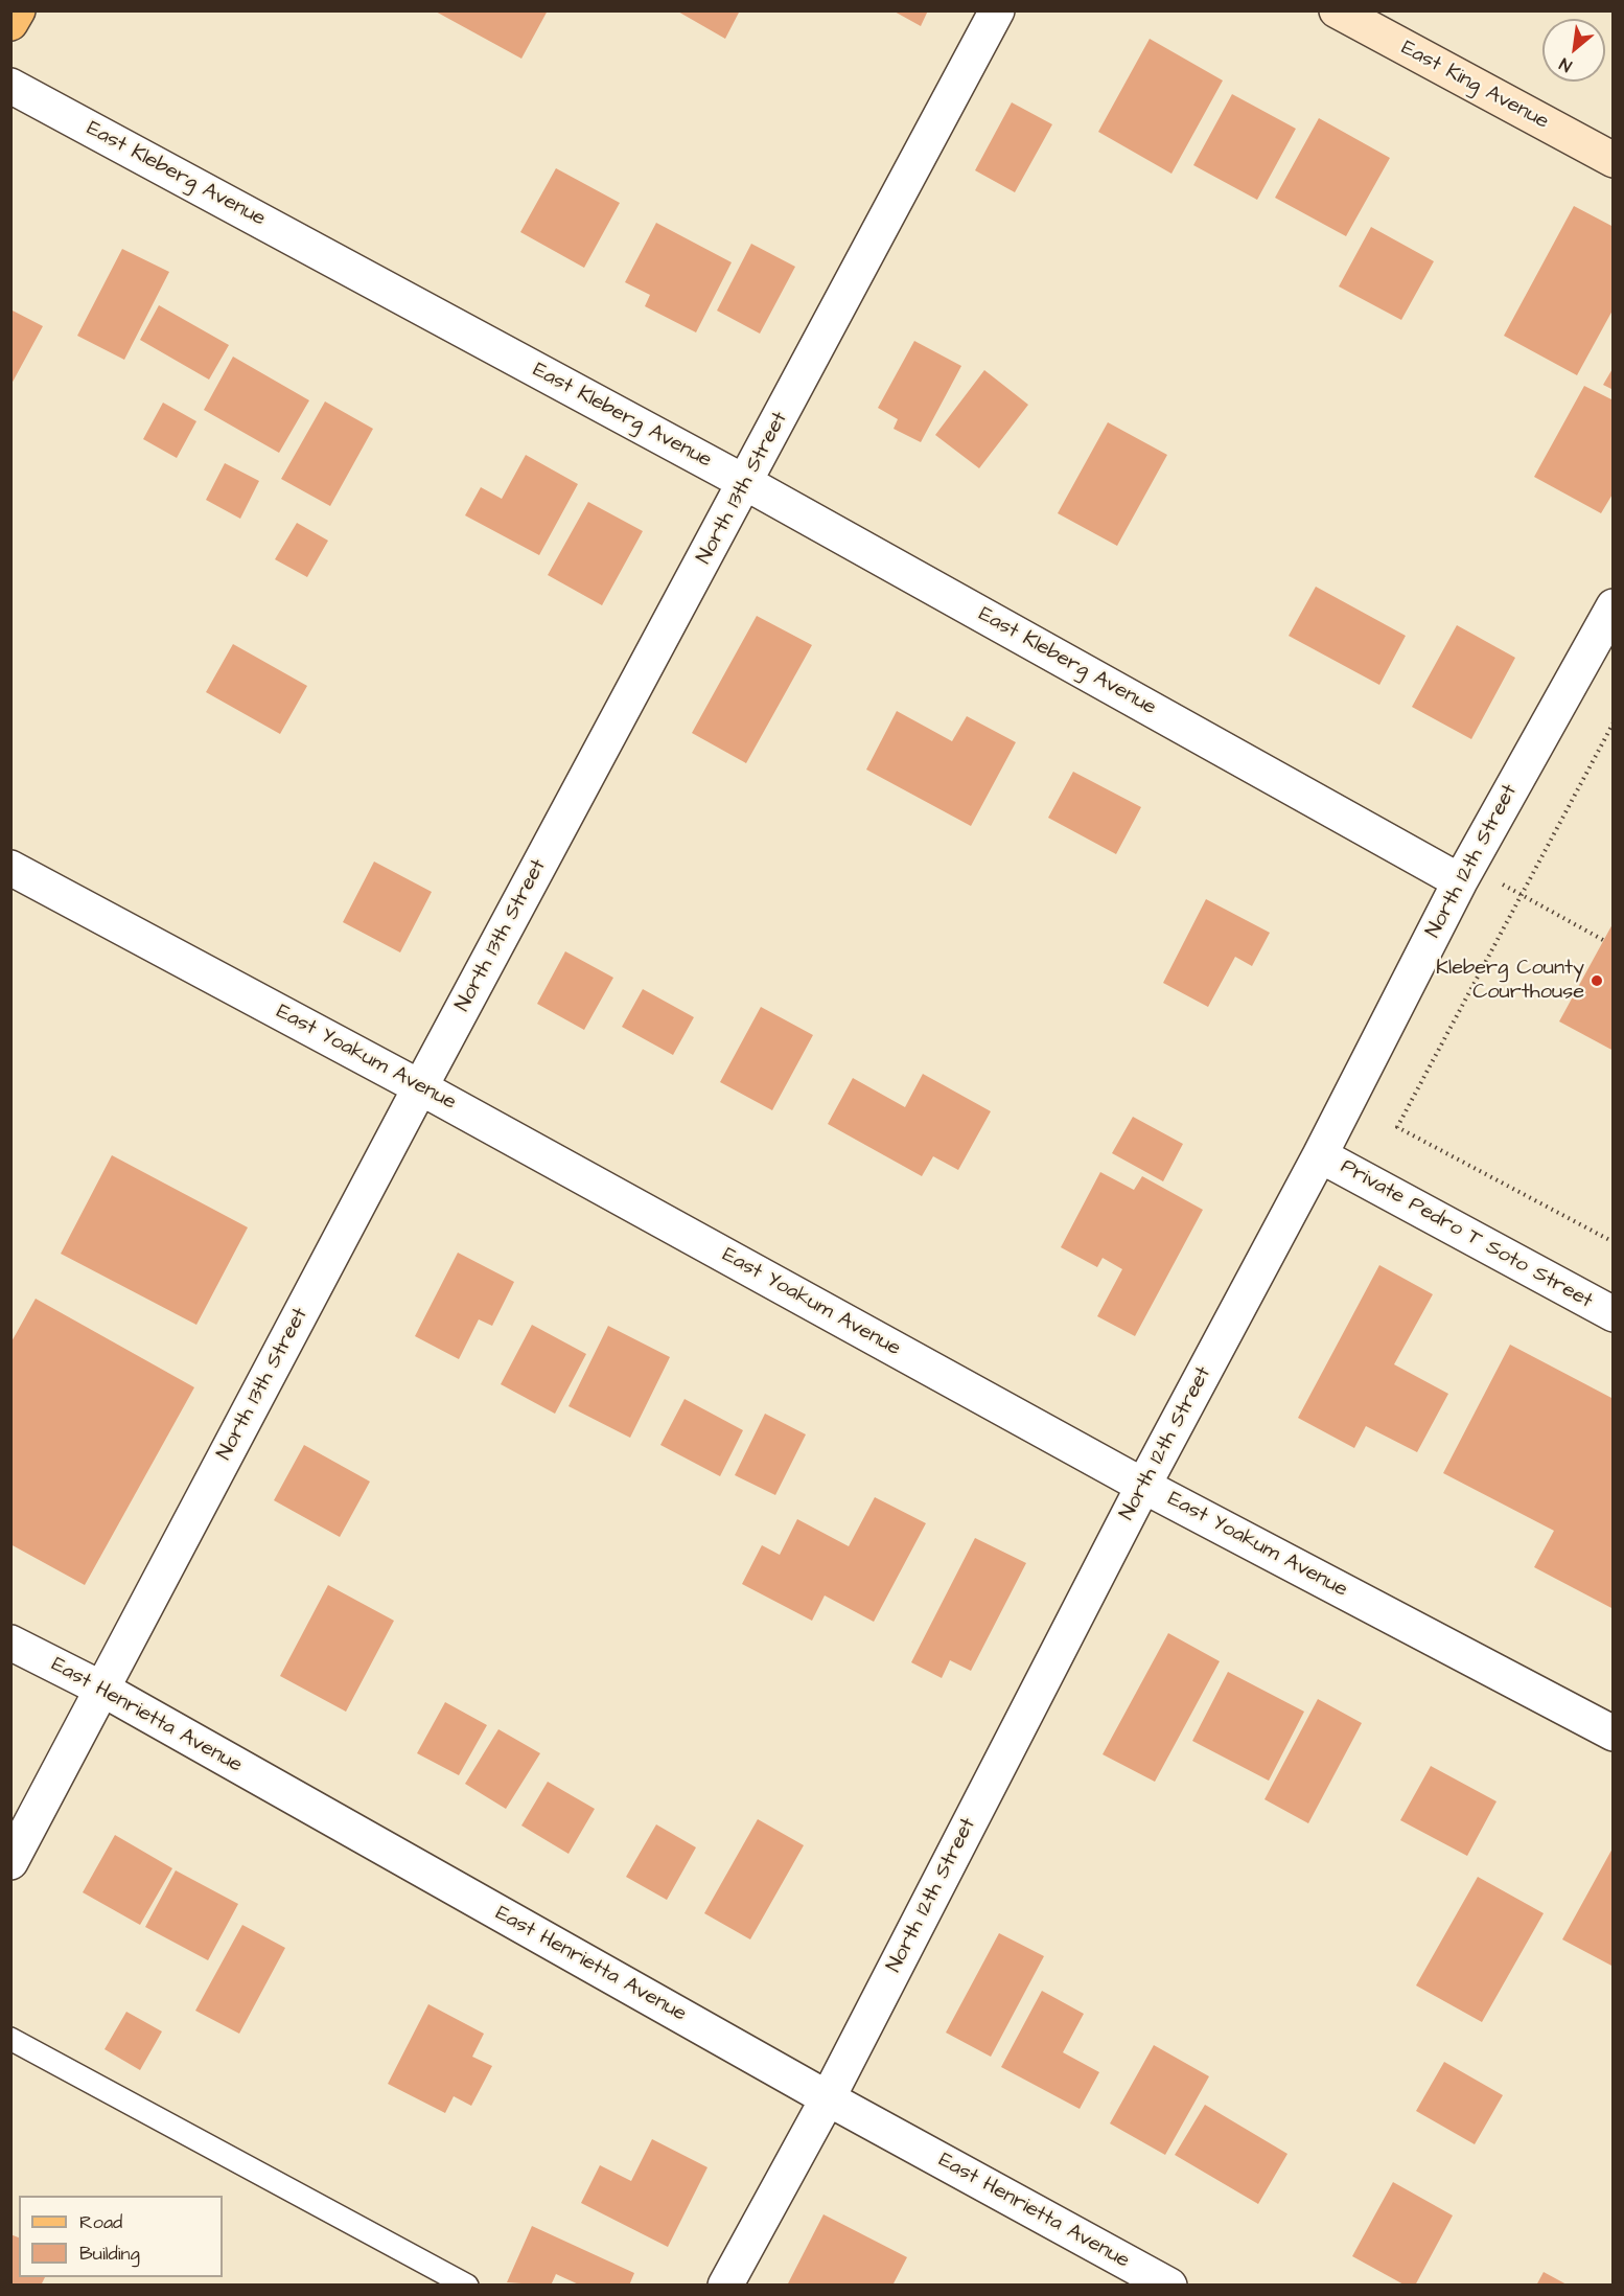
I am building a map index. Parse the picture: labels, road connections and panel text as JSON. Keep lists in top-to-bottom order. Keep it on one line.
{"streets":{"main road":["East King Avenue"],"street":["East Kleberg Avenue","North 13th Street","North 12th Street","East Yoakum Avenue","Private Pedro T Soto Street","East Henrietta Avenue"]},"crossings":[["East Kleberg Avenue","North 13th Street"],["East Kleberg Avenue","North 12th Street"],["North 13th Street","East Yoakum Avenue"],["North 13th Street","East Henrietta Avenue"],["North 12th Street","East Yoakum Avenue"],["North 12th Street","Private Pedro T Soto Street"],["North 12th Street","East Henrietta Avenue"]],"places":["Kleberg County Courthouse"],"legend":["Road","Building"],"north":"bottom left"}
